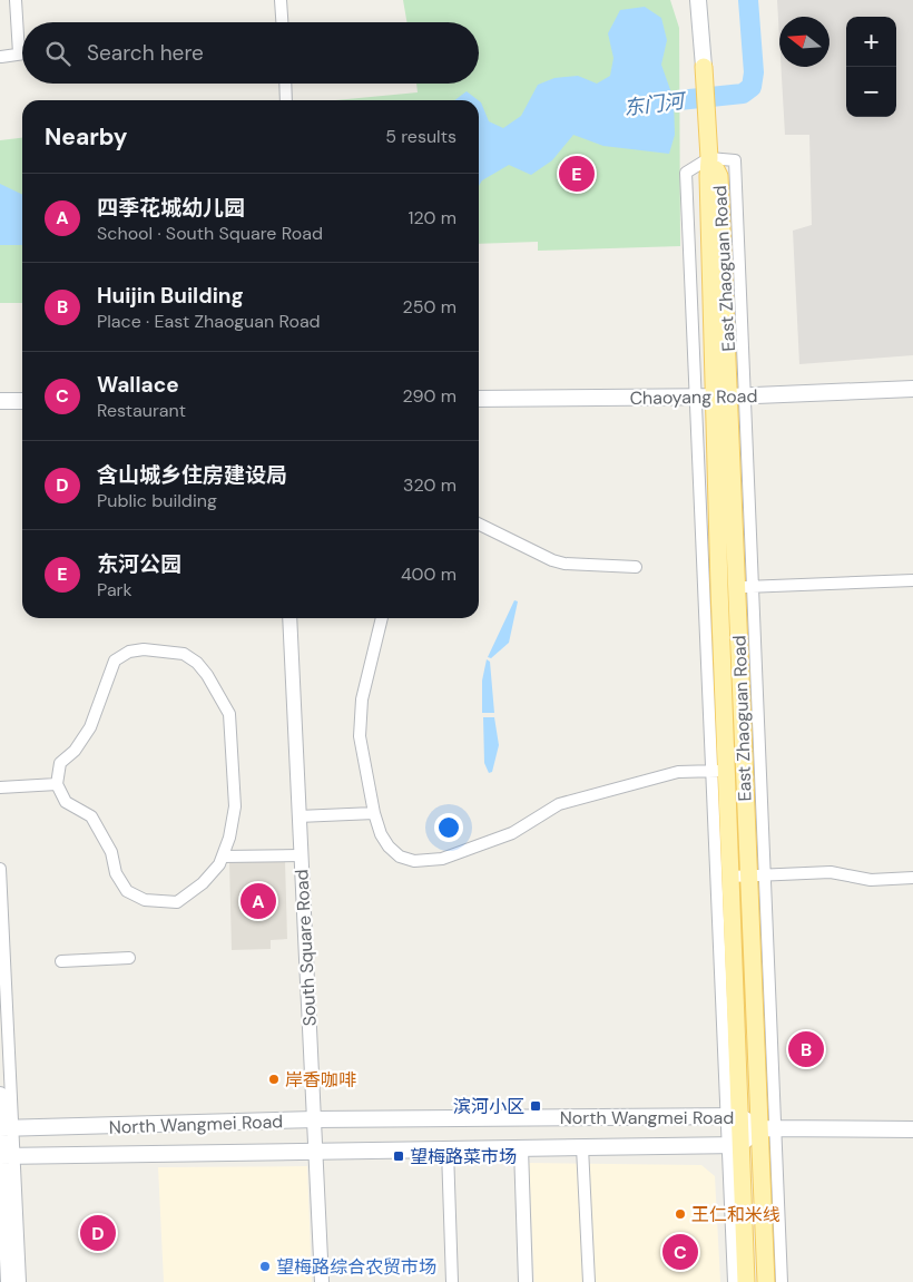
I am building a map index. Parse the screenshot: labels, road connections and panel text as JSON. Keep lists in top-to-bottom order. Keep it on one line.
{"streets":{"main road":["East Zhaoguan Road","Chaoyang Road","North Wangmei Road"],"street":["South Square Road"]},"crossings":[["East Zhaoguan Road","Chaoyang Road"],["East Zhaoguan Road","North Wangmei Road"],["South Square Road","North Wangmei Road"]],"water":["东门河"],"places":{"other":["岸香咖啡","王仁和米线","望梅路综合农贸市场"],"transit":["滨河小区","望梅路菜市场"]},"north":"left","page":{"map_buttons":["+","−"],"search":"Search here","heading":["Nearby","5 results"],"pins":["E","A","B","D","C"],"list":[{"mark":"A","name":"四季花城幼儿园","note":"School · South Square Road","value":"120 m"},{"mark":"B","name":"Huijin Building","note":"Place · East Zhaoguan Road","value":"250 m"},{"mark":"C","name":"Wallace","note":"Restaurant","value":"290 m"},{"mark":"D","name":"含山城乡住房建设局","note":"Public building","value":"320 m"},{"mark":"E","name":"东河公园","note":"Park","value":"400 m"}]}}
